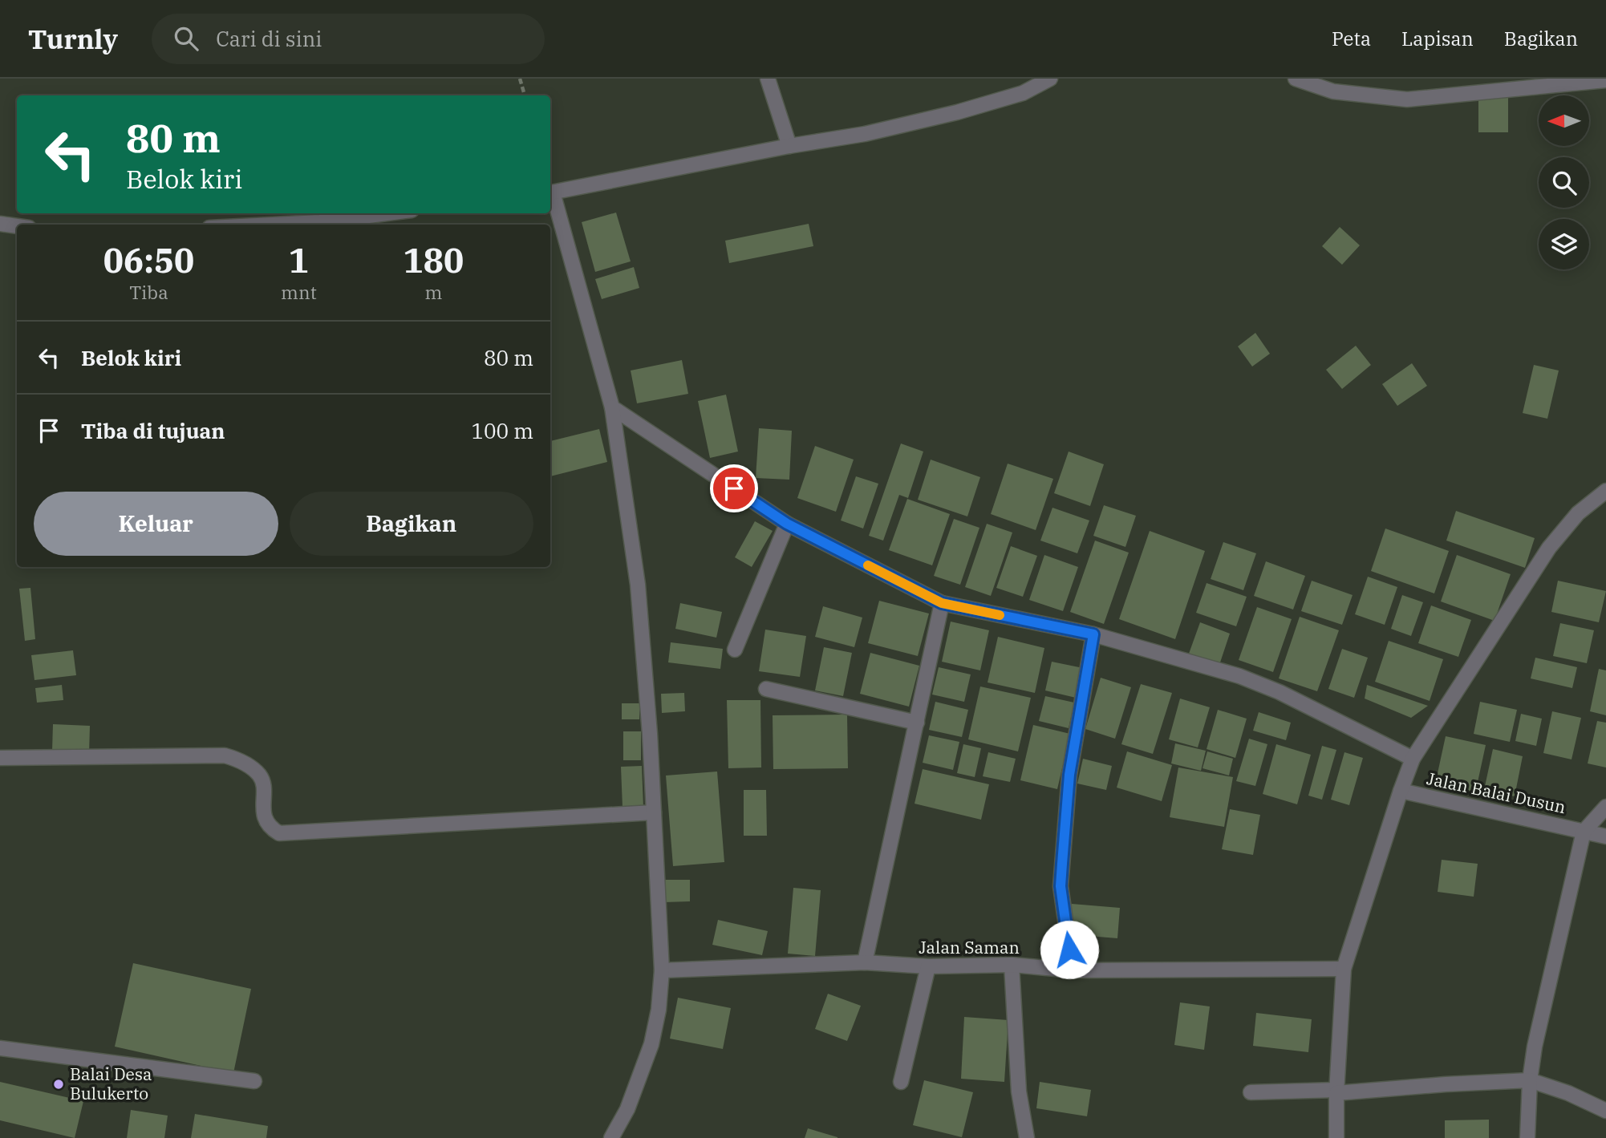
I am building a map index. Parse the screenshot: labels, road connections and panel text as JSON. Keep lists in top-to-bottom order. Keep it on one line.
{"streets":{"street":["Jalan Balai Dusun","Jalan Saman"]},"places":["Balai Desa Bulukerto"],"north":"left","page":{"header":"Turnly","search":"Cari di sini","nav":["Peta","Lapisan","Bagikan"],"turn":["80 m","Belok kiri"],"eta":["06:50","Tiba","1","mnt","180","m"],"list":[{"name":"Belok kiri","value":"80 m"},{"name":"Tiba di tujuan","value":"100 m"}],"buttons":["Keluar","Bagikan"]}}
